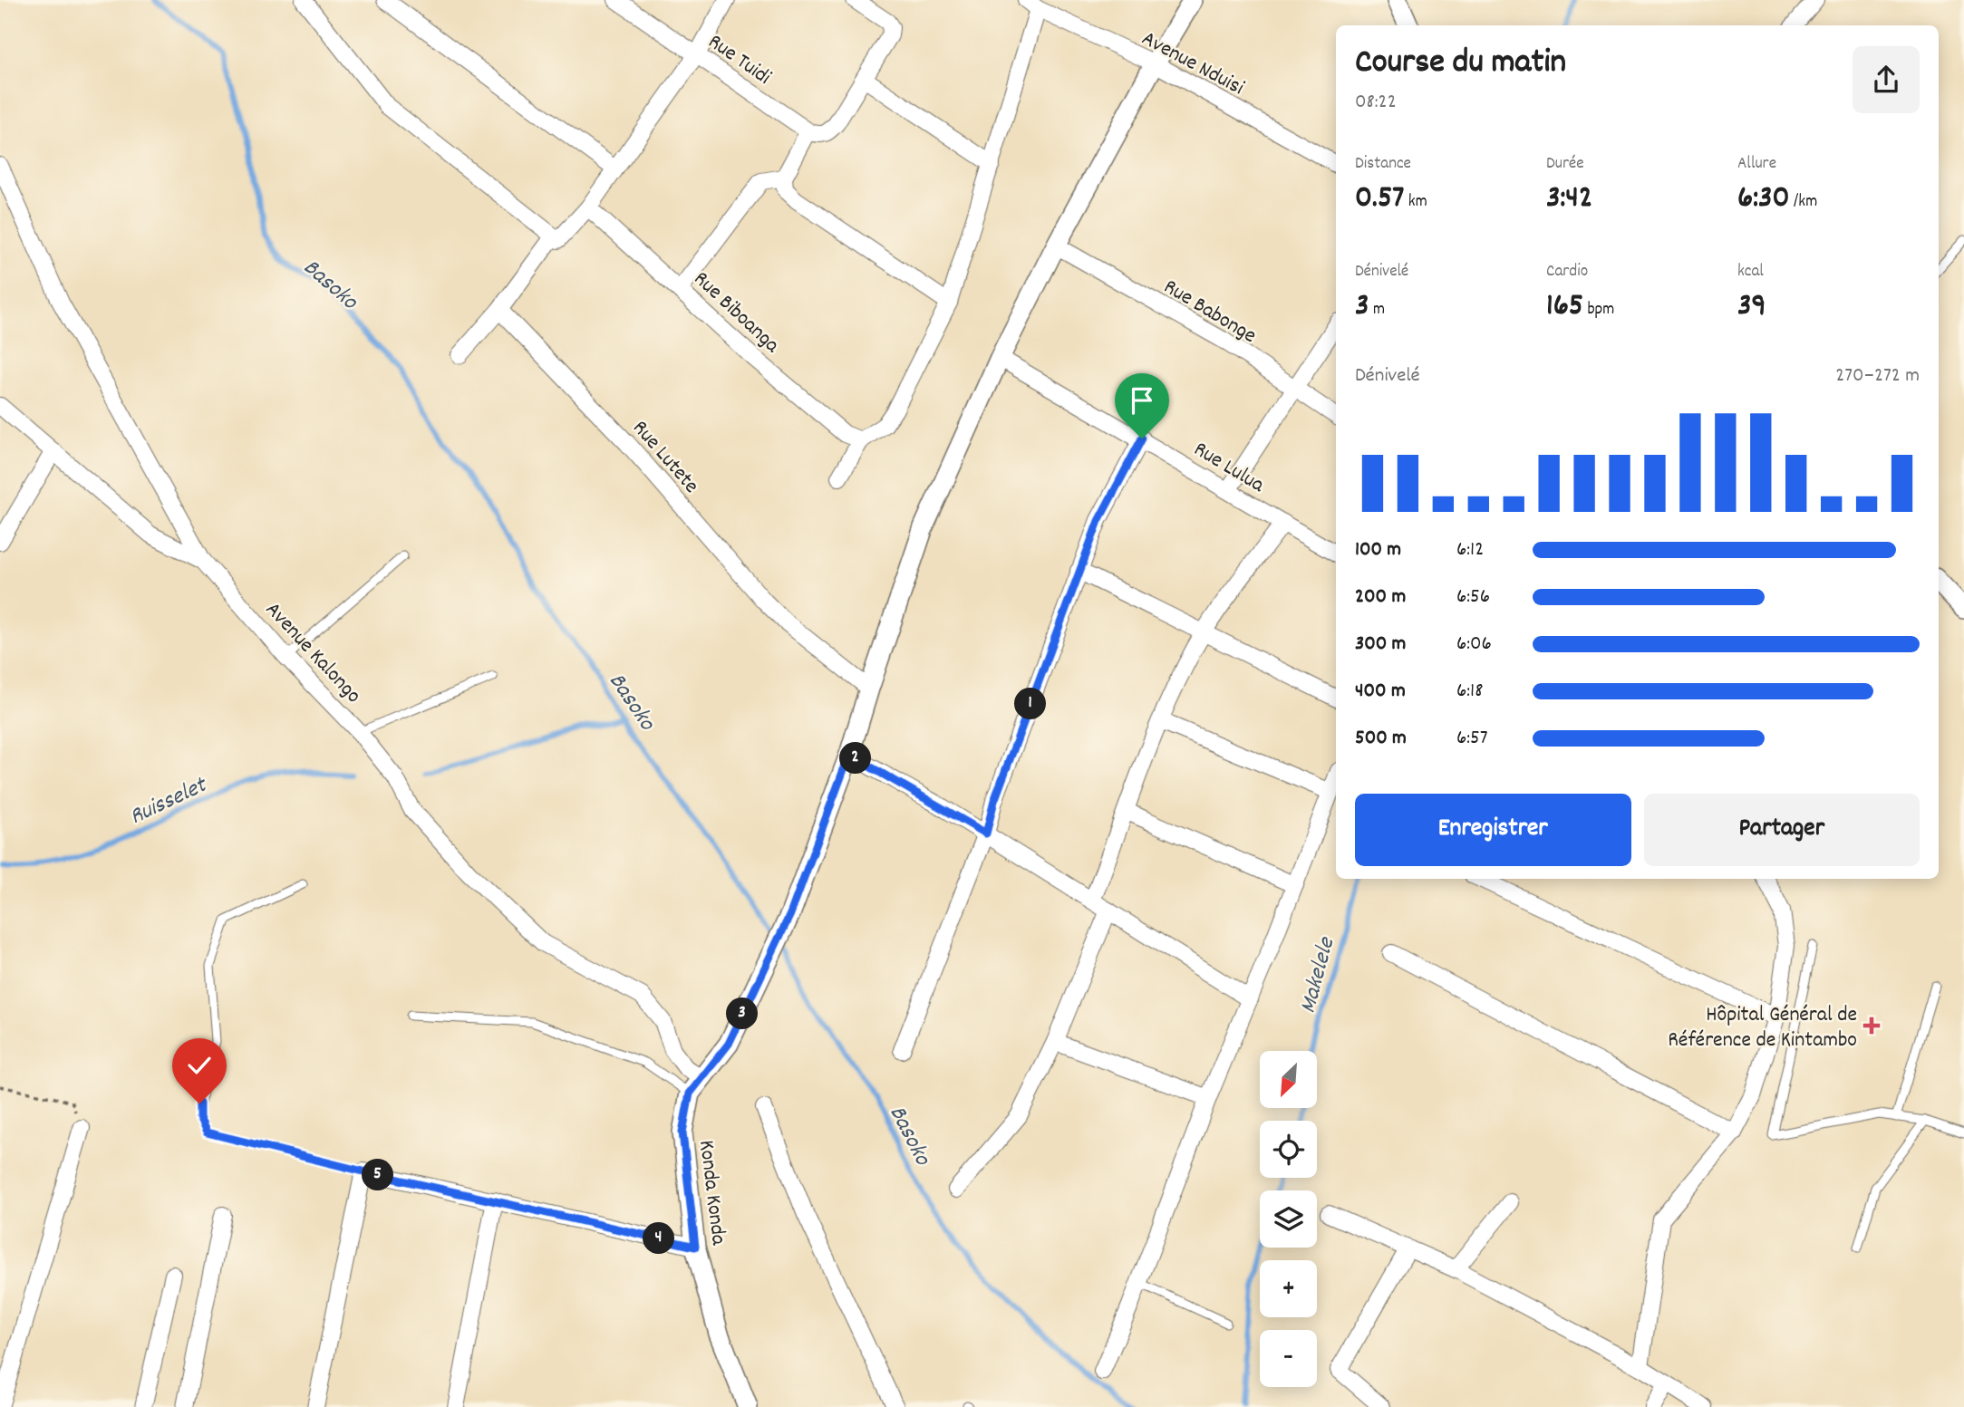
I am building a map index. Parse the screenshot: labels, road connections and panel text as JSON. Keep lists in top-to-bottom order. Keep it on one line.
{"streets":{"street":["Rue Tuidi","Avenue Nduisi","Rue Babonge","Rue Biboanga","Rue Lutete","Rue Lulua","Avenue Kalongo","Konda Konda"]},"crossings":[["Avenue Nduisi","Konda Konda"],["Rue Babonge","Konda Konda"],["Rue Lutete","Konda Konda"],["Rue Lulua","Konda Konda"],["Avenue Kalongo","Konda Konda"]],"water":["Basoko","Ruisselet","Makelele"],"places":{"health":["Hôpital Général de Référence de Kintambo"]},"north":"bottom left","page":{"heading":["Course du matin","08:22"],"stats":[["Distance","0.57 km"],["Durée","3:42"],["Allure","6:30 /km"],["Dénivelé","3 m"],["Cardio","165 bpm"],["kcal","39"]],"chart":["Dénivelé","270–272 m"],"list":[{"name":"100 m","note":"6:12"},{"name":"200 m","note":"6:56"},{"name":"300 m","note":"6:06"},{"name":"400 m","note":"6:18"},{"name":"500 m","note":"6:57"}],"pins":["1","2","3","5","4"],"buttons":["Enregistrer","Partager"],"map_buttons":["+","−"]}}
